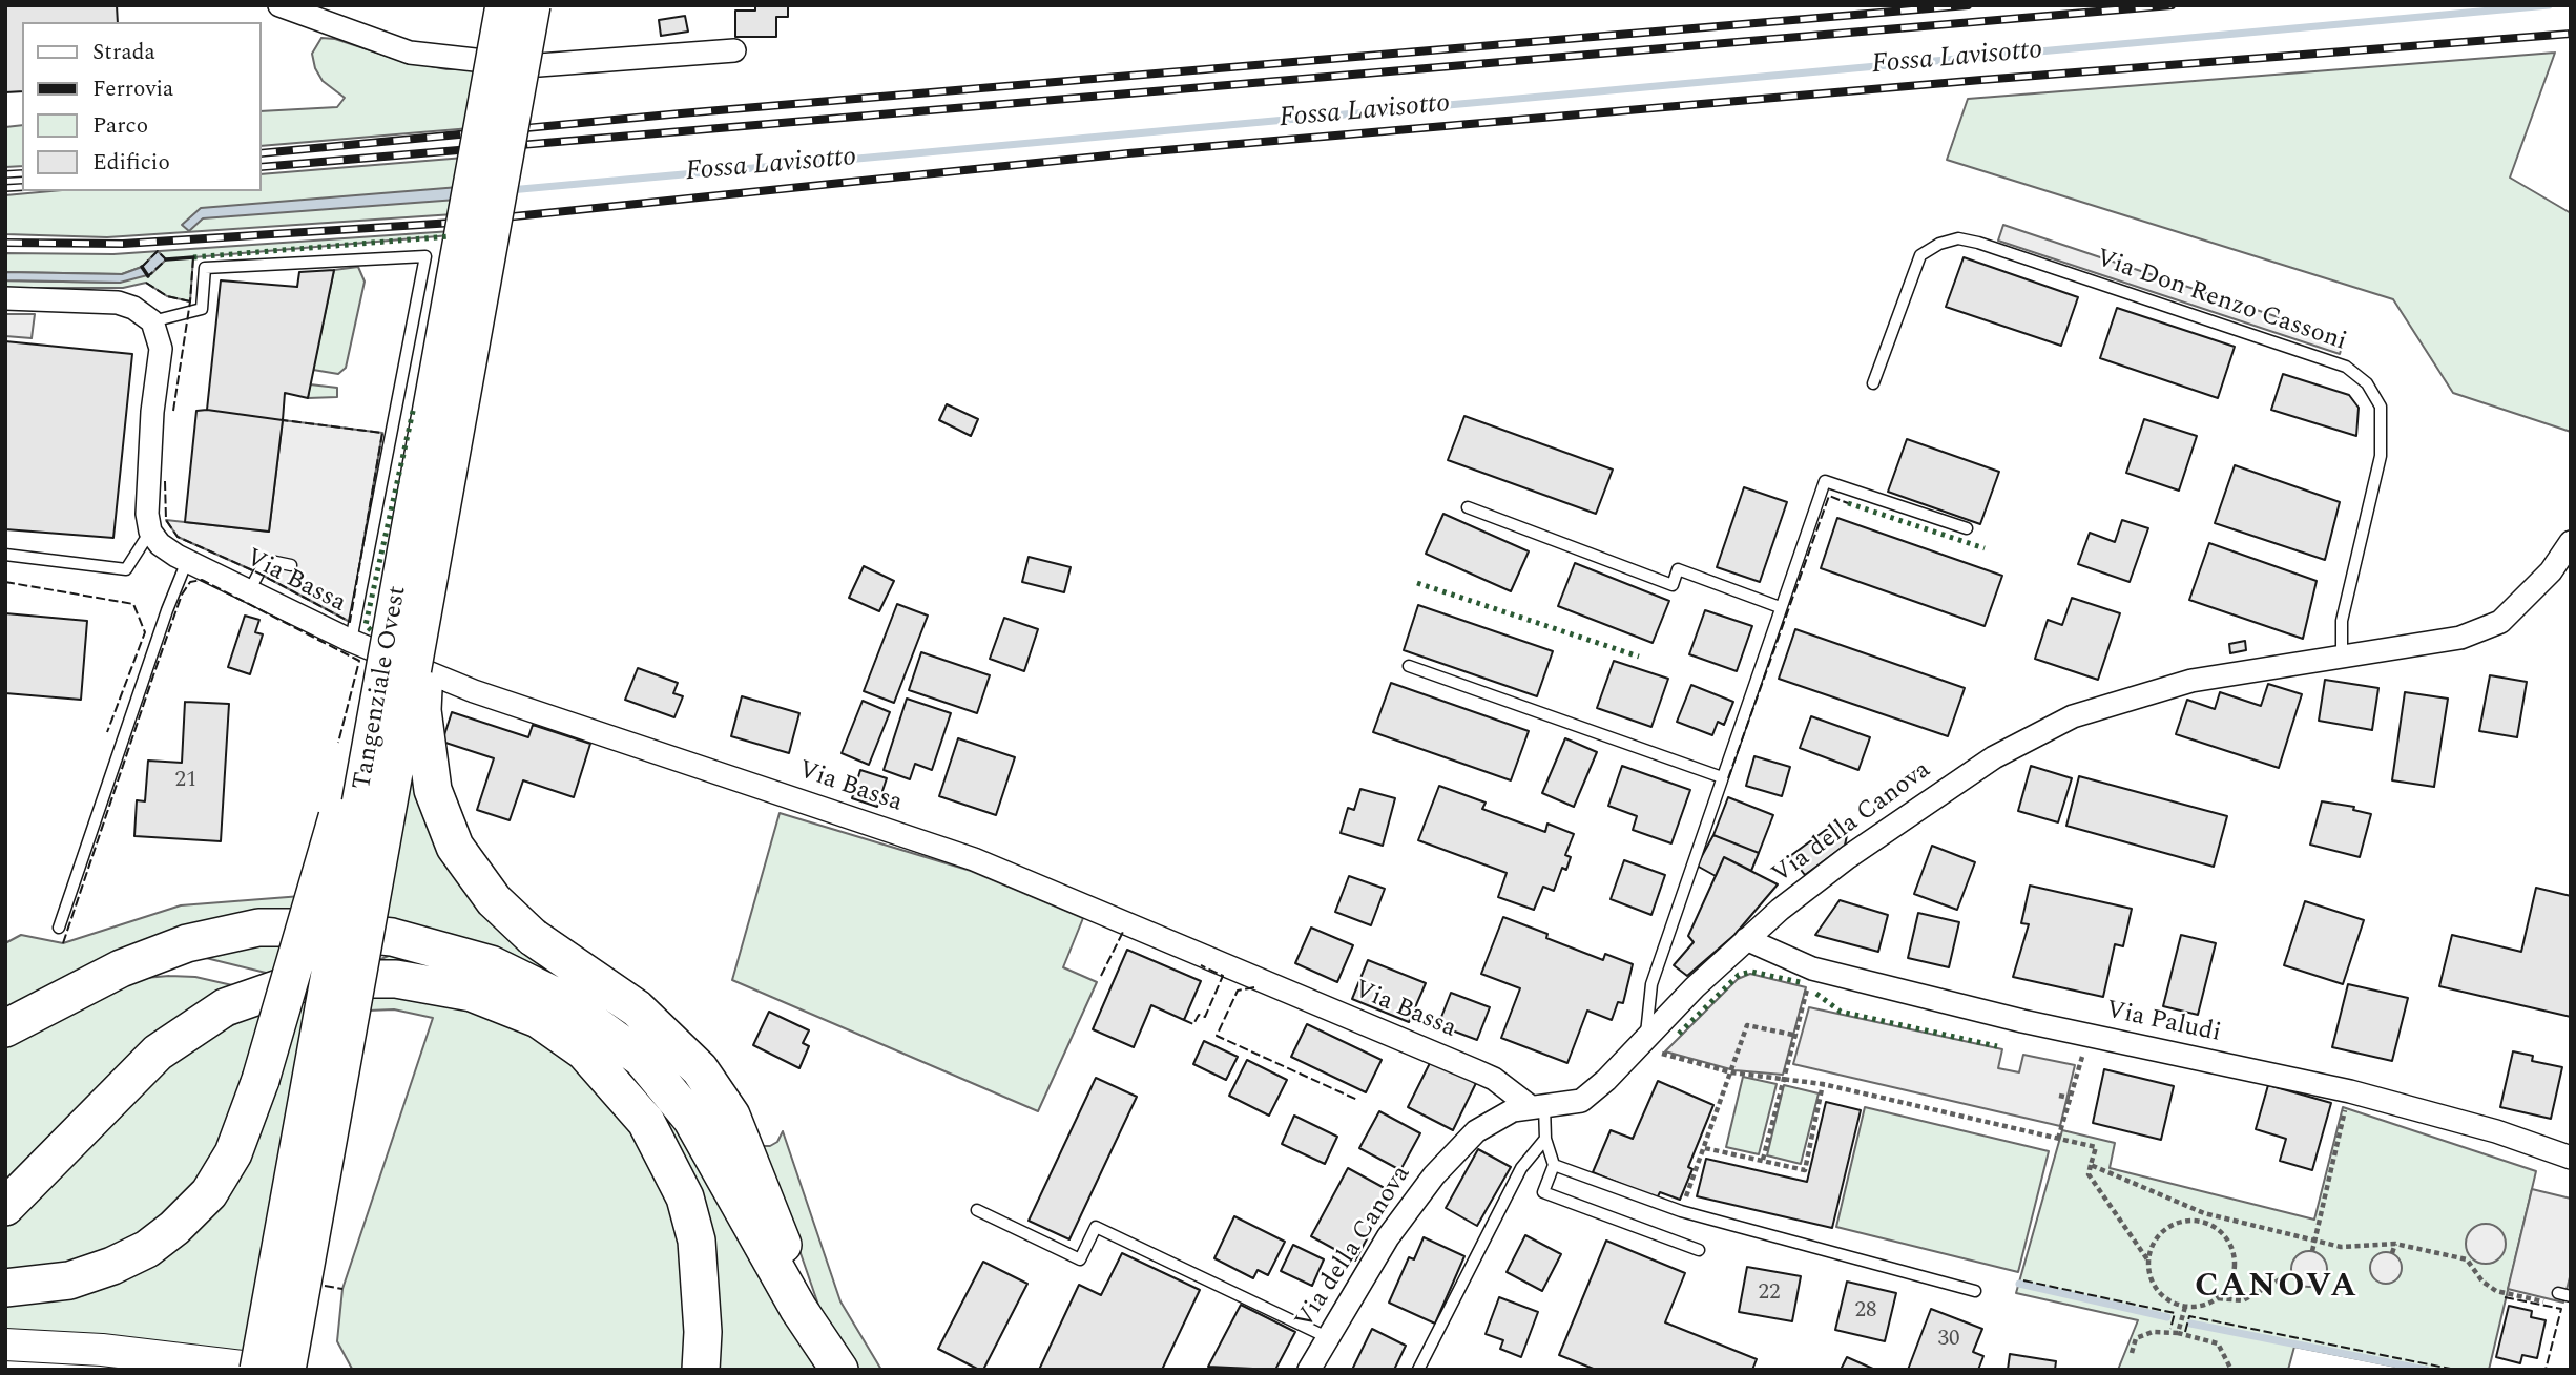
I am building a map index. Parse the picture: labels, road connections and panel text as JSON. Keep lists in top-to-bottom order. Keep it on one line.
{"streets":{"highway":["Tangenziale Ovest"],"street":["Via Bassa","Via della Canova","Via Paludi"],"lane":["Via Don Renzo Cassoni"]},"crossings":[["Via Don Renzo Cassoni","Via della Canova"],["Via Bassa","Via della Canova"],["Via della Canova","Via Paludi"]],"districts":["CANOVA"],"water":["Fossa Lavisotto"],"house_numbers":["21","22","28","30"],"legend":["Strada","Ferrovia","Parco","Edificio"]}
